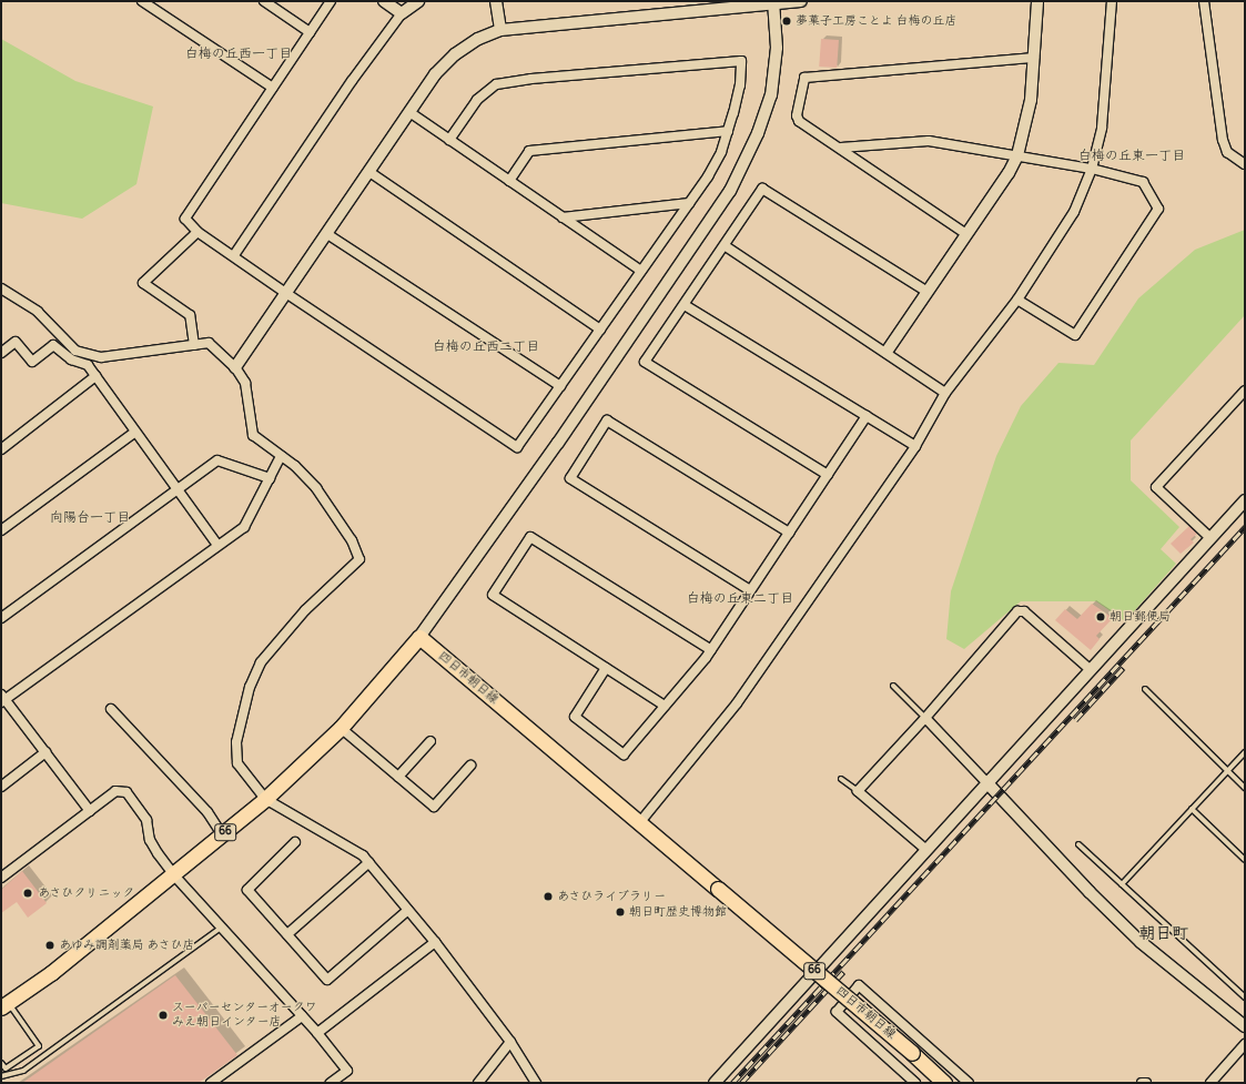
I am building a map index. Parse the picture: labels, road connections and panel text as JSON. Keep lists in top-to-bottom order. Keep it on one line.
{"streets":{"main road":["四日市朝日線","66"]},"crossings":[["四日市朝日線","66"]],"districts":["白梅の丘西一丁目","白梅の丘東一丁目","白梅の丘西二丁目","向陽台一丁目","白梅の丘東二丁目","朝日町"],"places":["夢菓子工房ことよ 白梅の丘店","朝日郵便局","あさひクリニック","あさひライブラリー","朝日町歴史博物館","あゆみ調剤薬局 あさひ店","スーパーセンターオークワ みえ朝日インター店"]}
